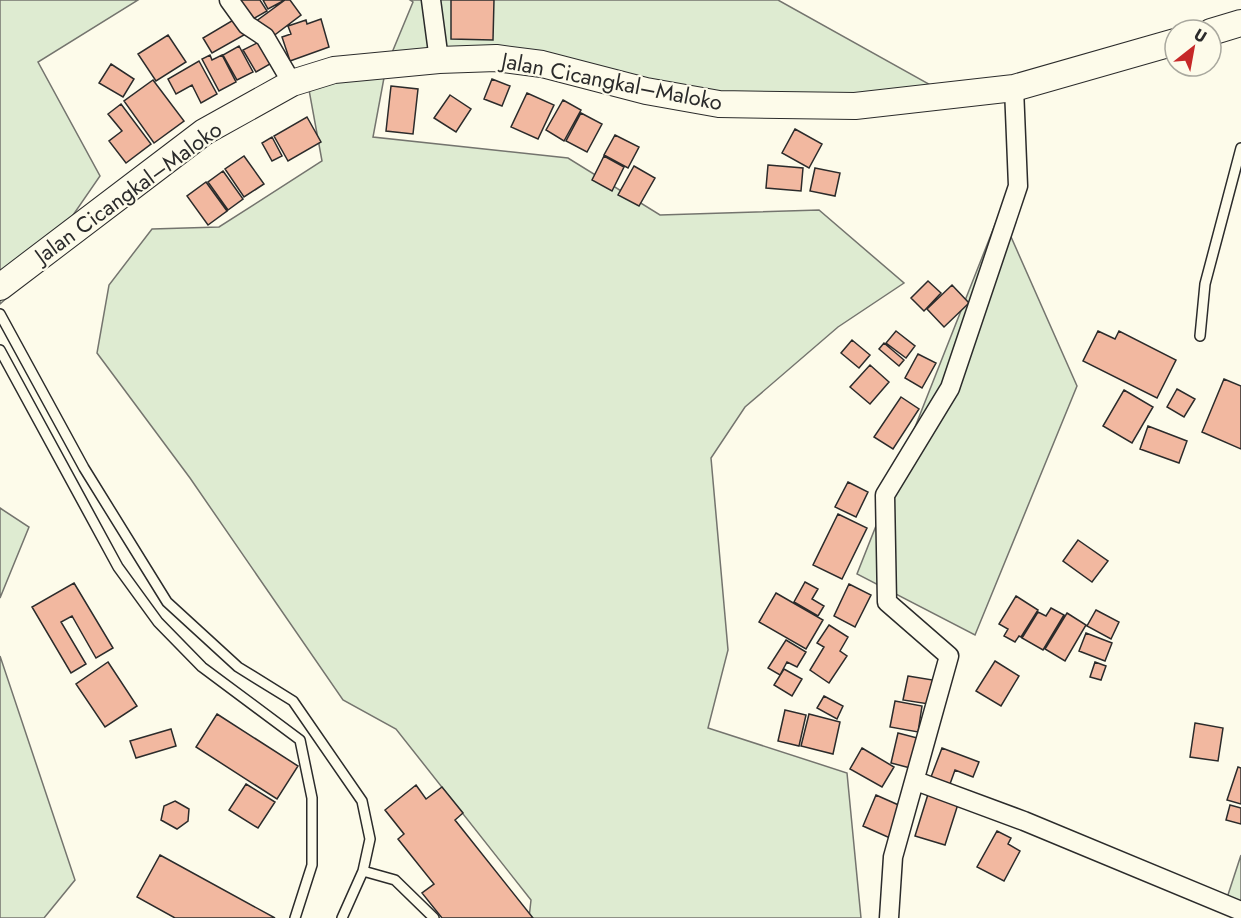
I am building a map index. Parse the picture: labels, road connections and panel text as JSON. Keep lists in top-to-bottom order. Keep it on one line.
{"streets":{"street":["Jalan Cicangkal–Maloko"]},"north":"top right"}
